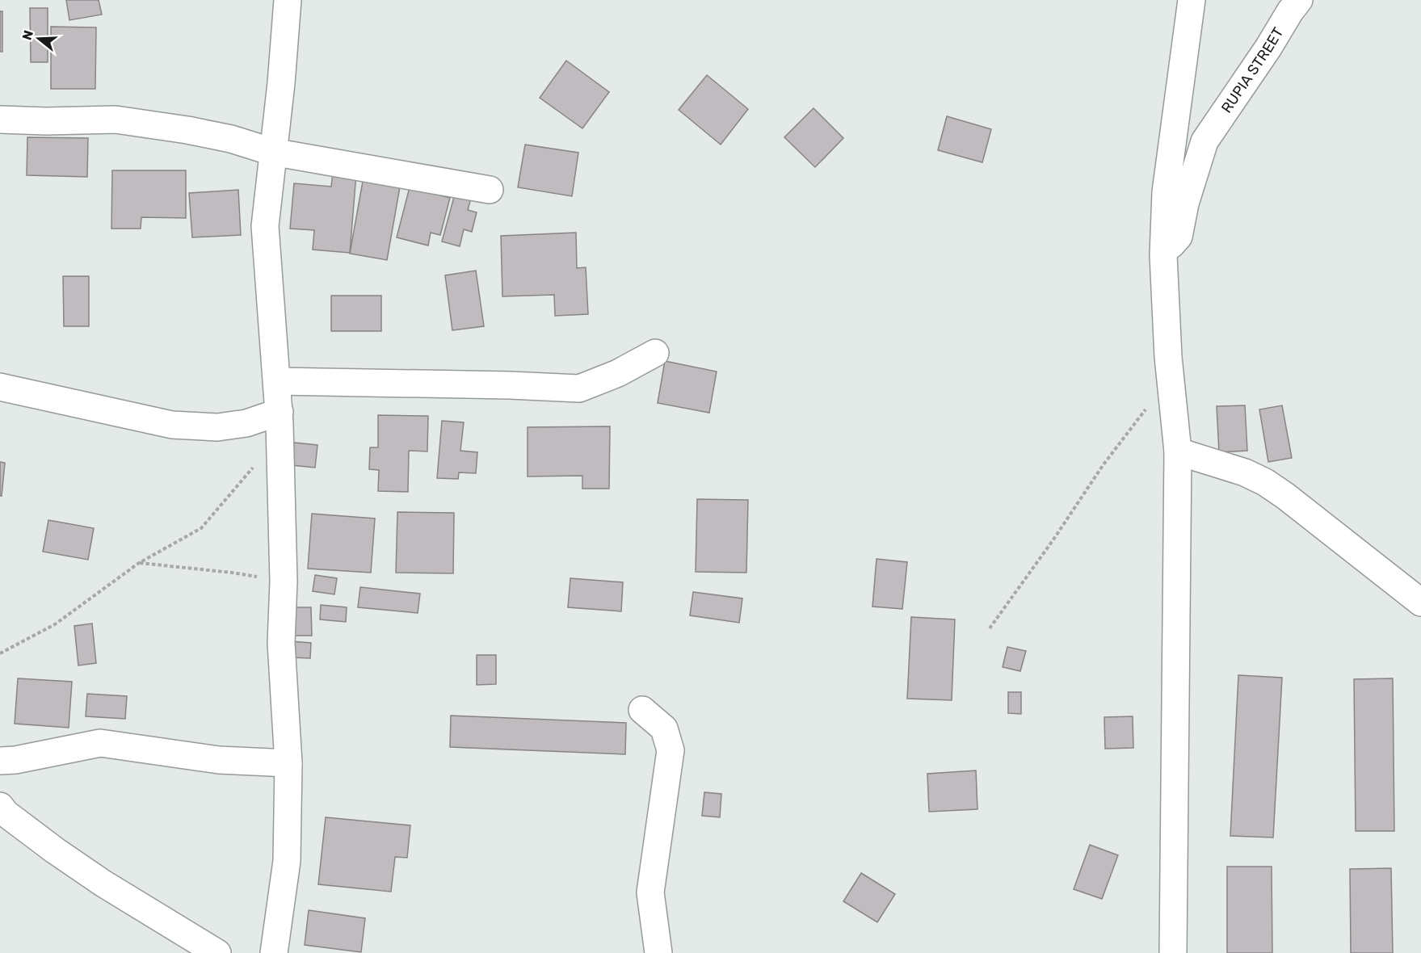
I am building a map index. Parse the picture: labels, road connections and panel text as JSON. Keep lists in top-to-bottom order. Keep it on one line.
{"streets":{"street":["RUPIA STREET"]},"north":"left"}
